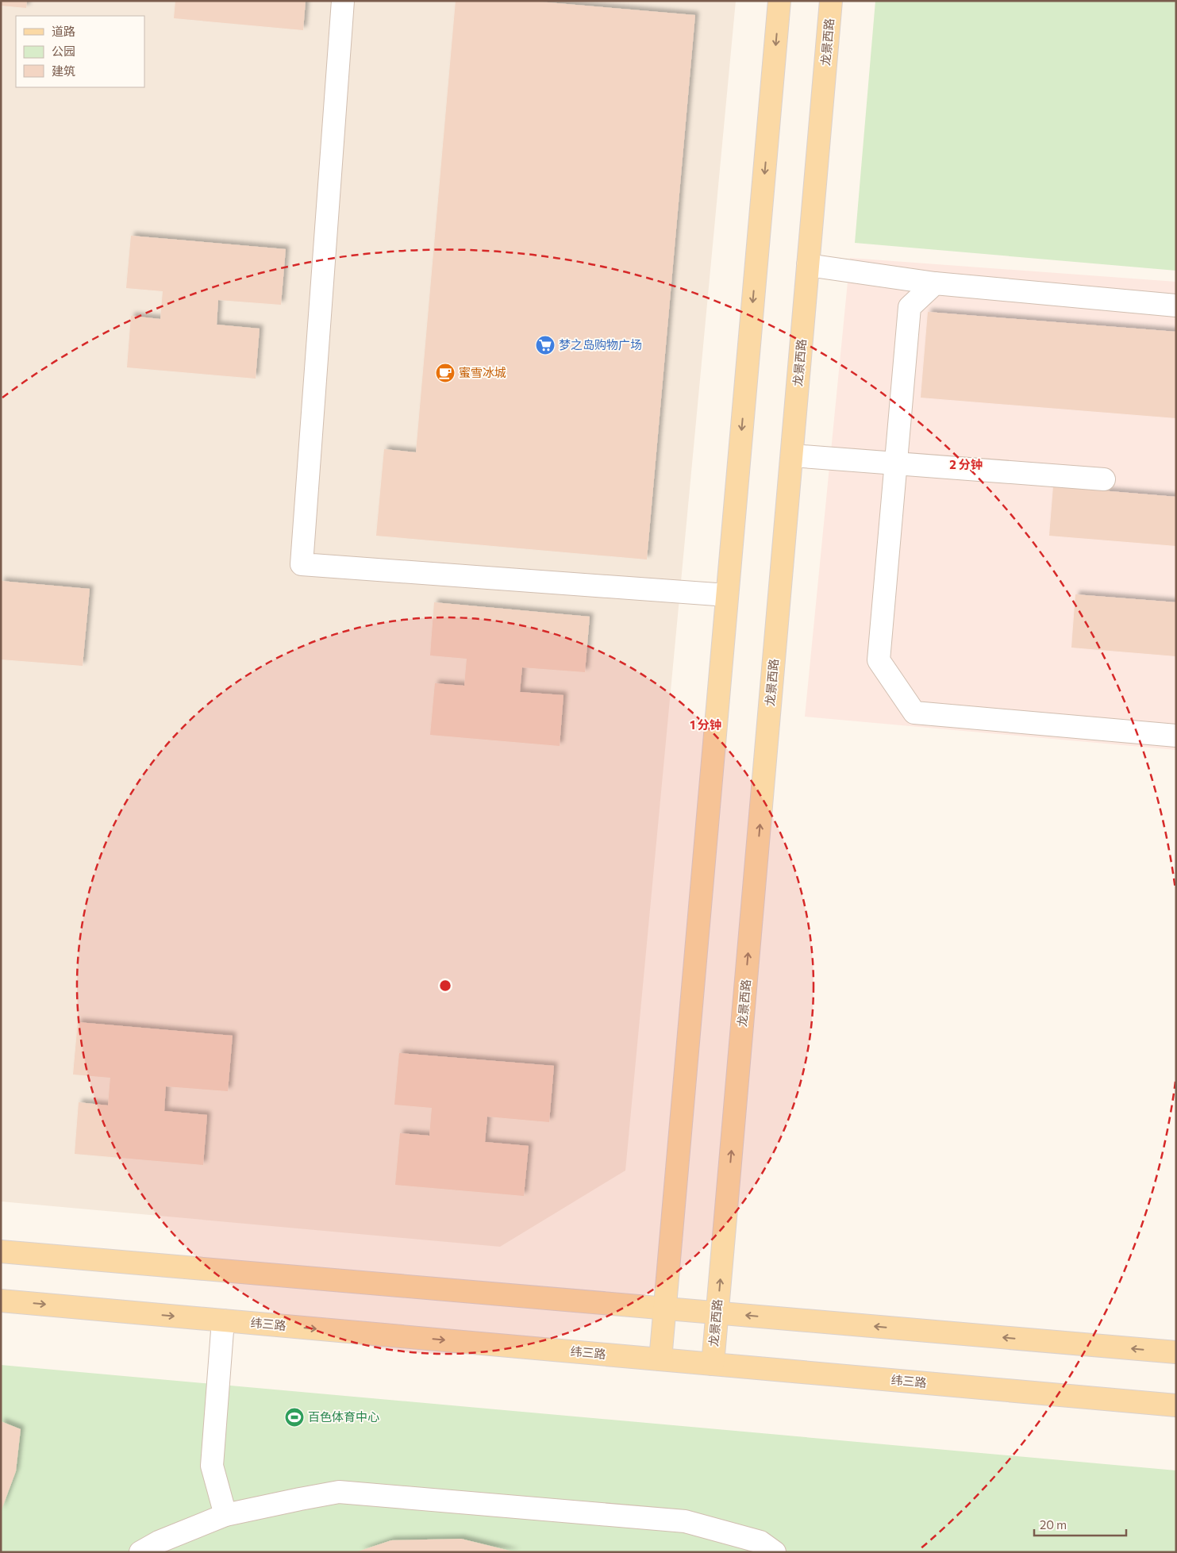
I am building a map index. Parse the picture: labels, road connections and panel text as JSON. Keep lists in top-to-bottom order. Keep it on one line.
{"streets":{"main road":["龙景西路","纬三路"]},"crossings":[["龙景西路","纬三路"]],"places":{"supermarket":["梦之岛购物广场"],"cafe":["蜜雪冰城"],"sports":["百色体育中心"]},"legend":["道路","公园","建筑"],"scale_bar":"20 m","rings":["2 分钟","1 分钟"]}
